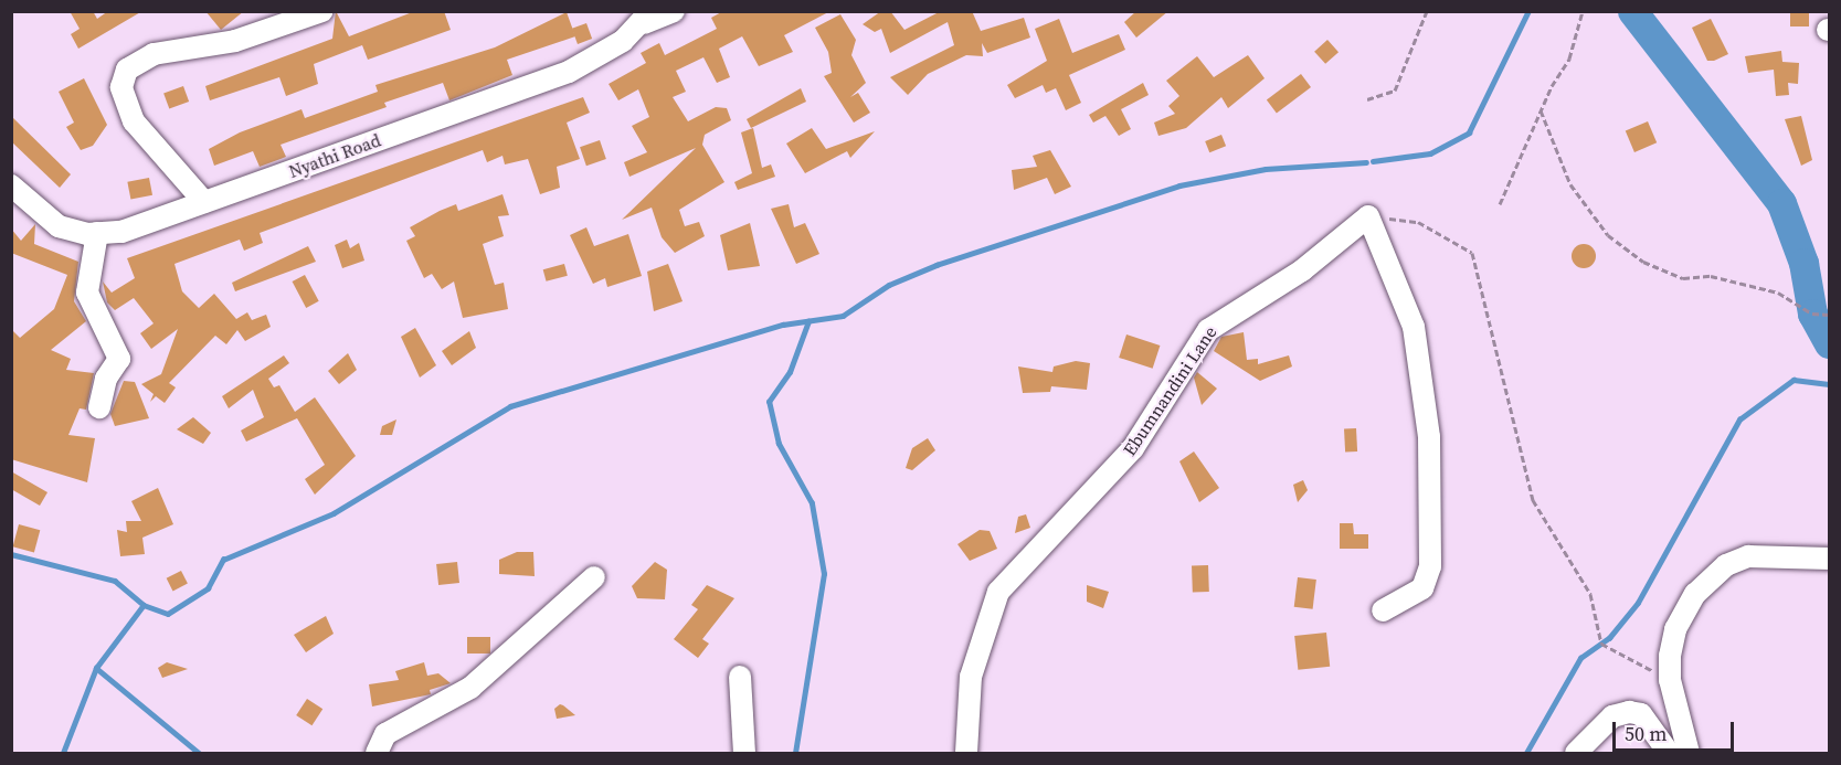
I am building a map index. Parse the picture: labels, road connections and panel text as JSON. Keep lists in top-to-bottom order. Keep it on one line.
{"streets":{"street":["Nyathi Road","Ebumnandini Lane"]},"scale_bar":"50 m"}
